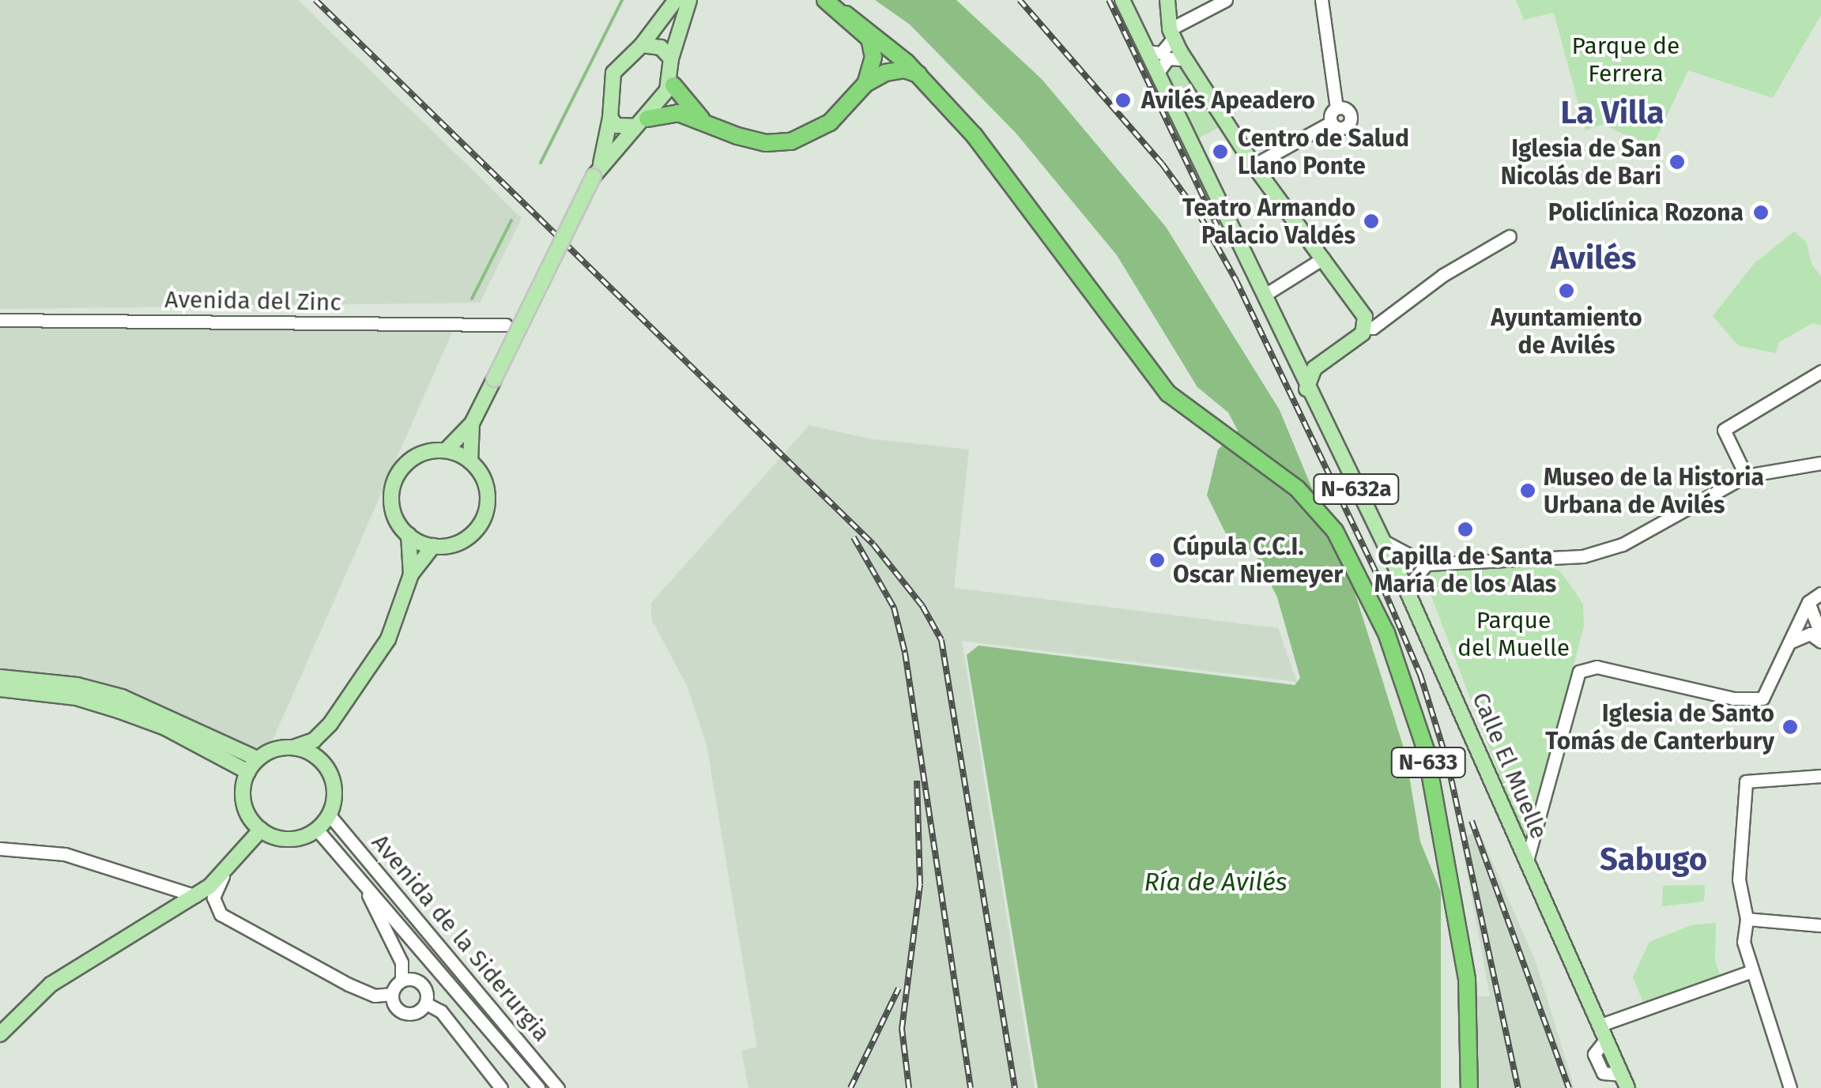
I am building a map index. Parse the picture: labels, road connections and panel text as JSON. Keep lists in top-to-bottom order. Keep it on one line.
{"streets":{"highway":["N-633"],"main road":["N-632a","Calle El Muelle"],"street":["Avenida del Zinc","Avenida de la Siderurgia"]},"crossings":[["N-632a","Calle El Muelle"]],"districts":["La Villa","Avilés","Sabugo"],"water":["Ría de Avilés"],"parks":["Parque de Ferrera","Parque del Muelle"],"places":["Avilés Apeadero","Centro de Salud Llano Ponte","Iglesia de San Nicolás de Bari","Policlínica Rozona","Teatro Armando Palacio Valdés","Ayuntamiento de Avilés","Museo de la Historia Urbana de Avilés","Capilla de Santa María de los Alas","Cúpula C.C.I. Oscar Niemeyer","Iglesia de Santo Tomás de Canterbury"]}
